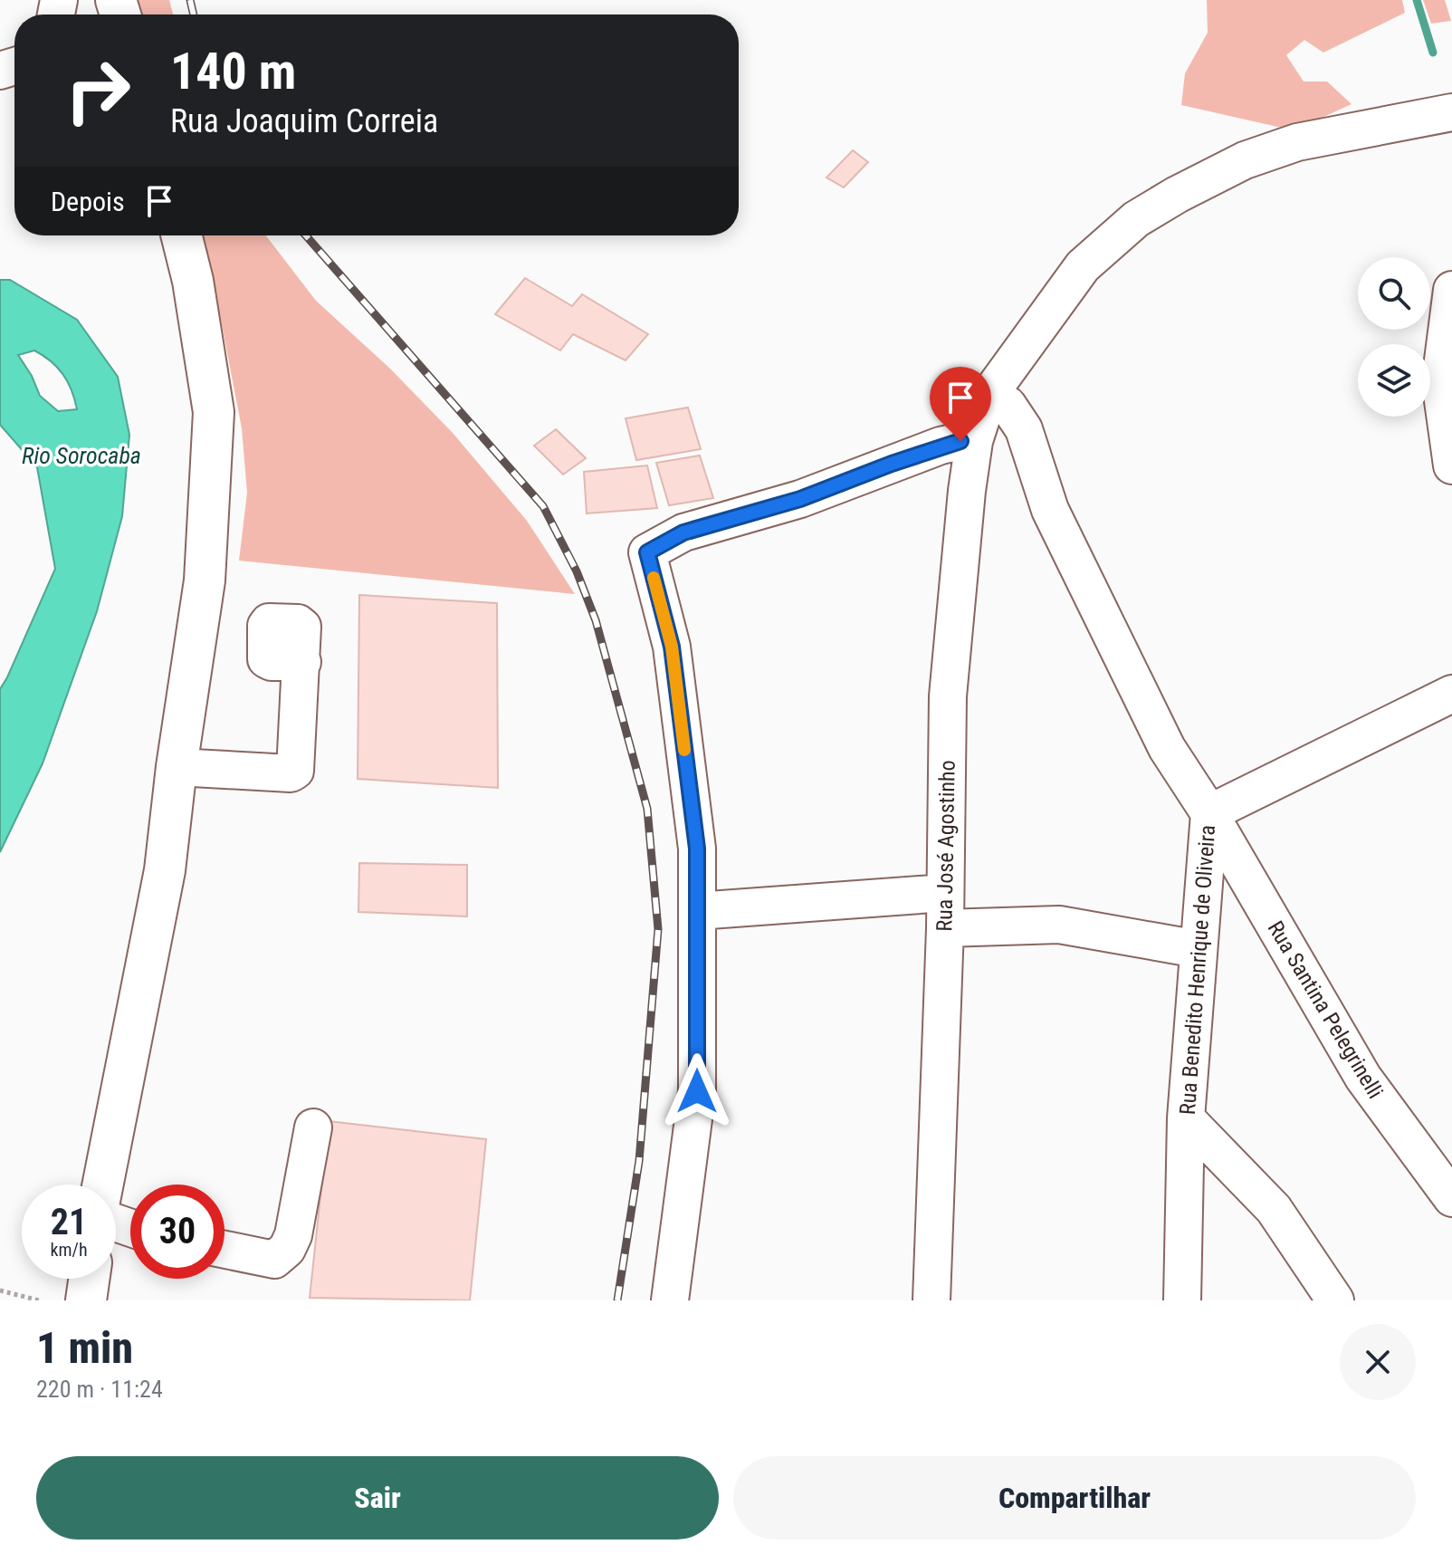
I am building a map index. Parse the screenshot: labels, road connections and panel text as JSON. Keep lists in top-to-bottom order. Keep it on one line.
{"streets":{"street":["Rua José Agostinho","Rua Benedito Henrique de Oliveira","Rua Santina Pelegrinelli"]},"crossings":[["Rua José Agostinho","Rua Benedito Henrique de Oliveira"],["Rua Benedito Henrique de Oliveira","Rua Santina Pelegrinelli"]],"water":["Rio Sorocaba"],"page":{"turn":["140 m","Rua Joaquim Correia"],"then":"Depois","speed":"21 km/h","limit":"30","heading":["1 min","220 m · 11:24"],"buttons":["Sair","Compartilhar"]}}
